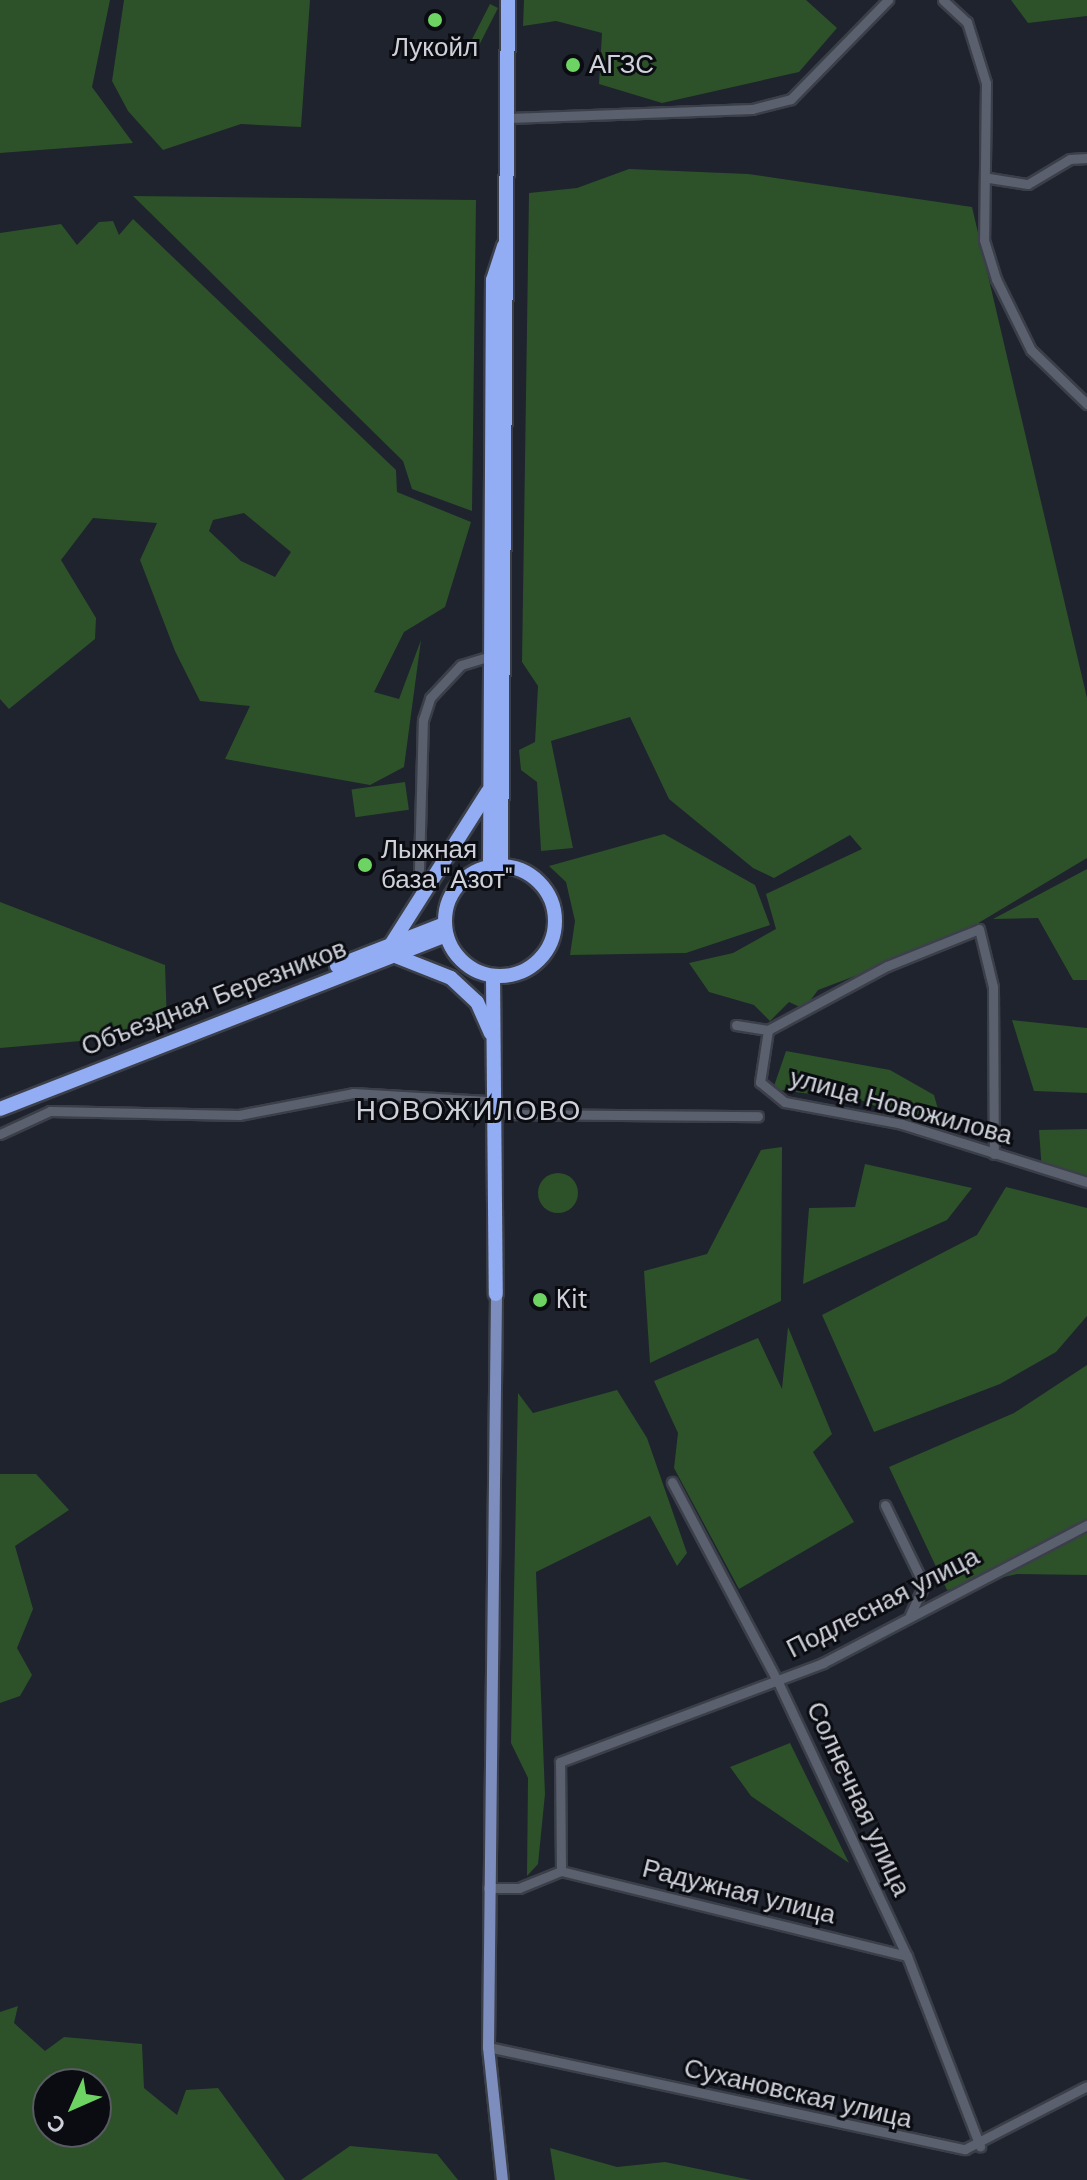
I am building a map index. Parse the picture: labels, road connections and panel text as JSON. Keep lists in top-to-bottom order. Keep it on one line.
{"streets":{"highway":["Объездная Березников"],"street":["улица Новожилова","Подлесная улица","Солнечная улица","Радужная улица","Сухановская улица"]},"crossings":[["Подлесная улица","Солнечная улица"],["Подлесная улица","Радужная улица"],["Солнечная улица","Радужная улица"],["Солнечная улица","Сухановская улица"]],"districts":["НОВОЖИЛОВО"],"places":["Лукойл","АГЗС","Лыжная база \"Азот\"","Kit"],"north":"bottom left"}
